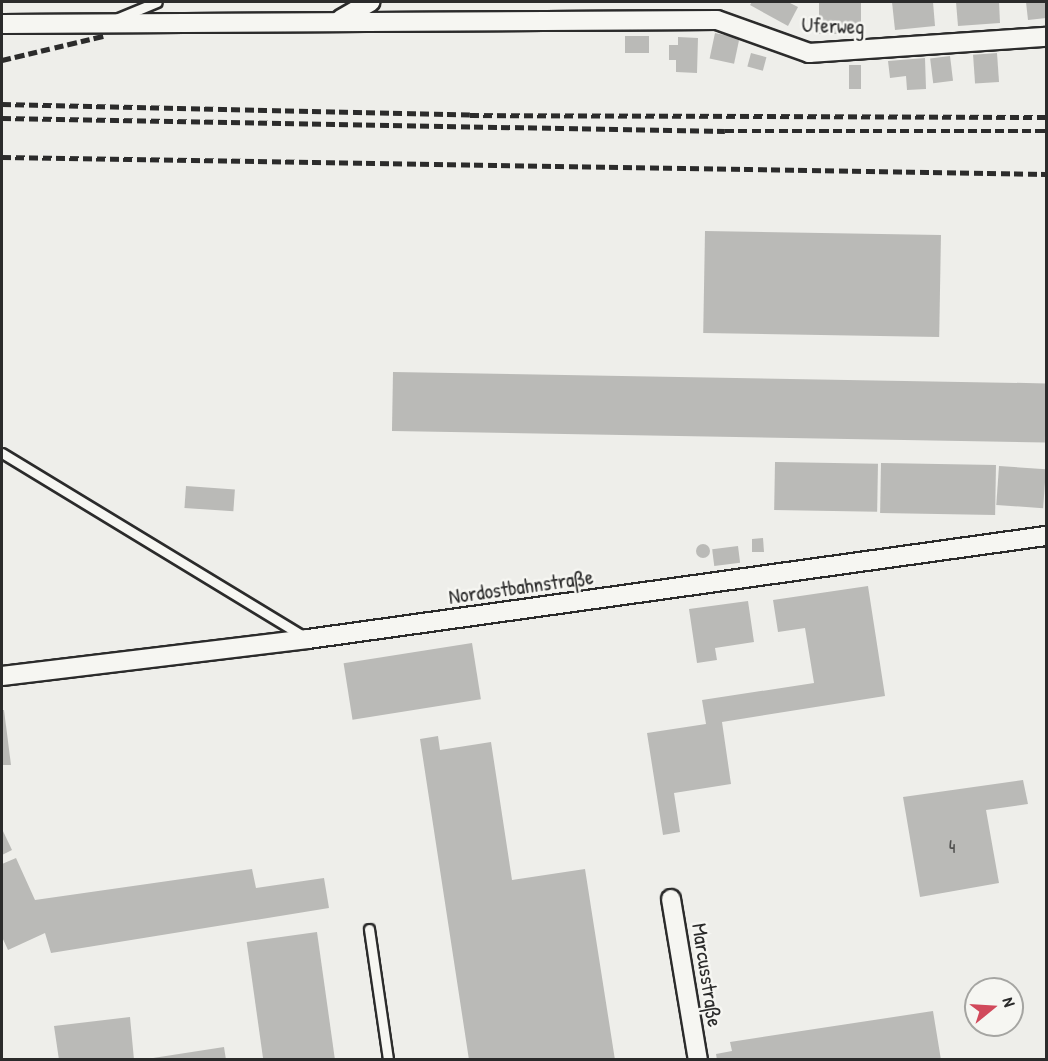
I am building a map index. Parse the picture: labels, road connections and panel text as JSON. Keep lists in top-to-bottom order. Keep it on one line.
{"streets":{"street":["Uferweg","Nordostbahnstraße","Marcusstraße"]},"house_numbers":["4"],"north":"right"}
